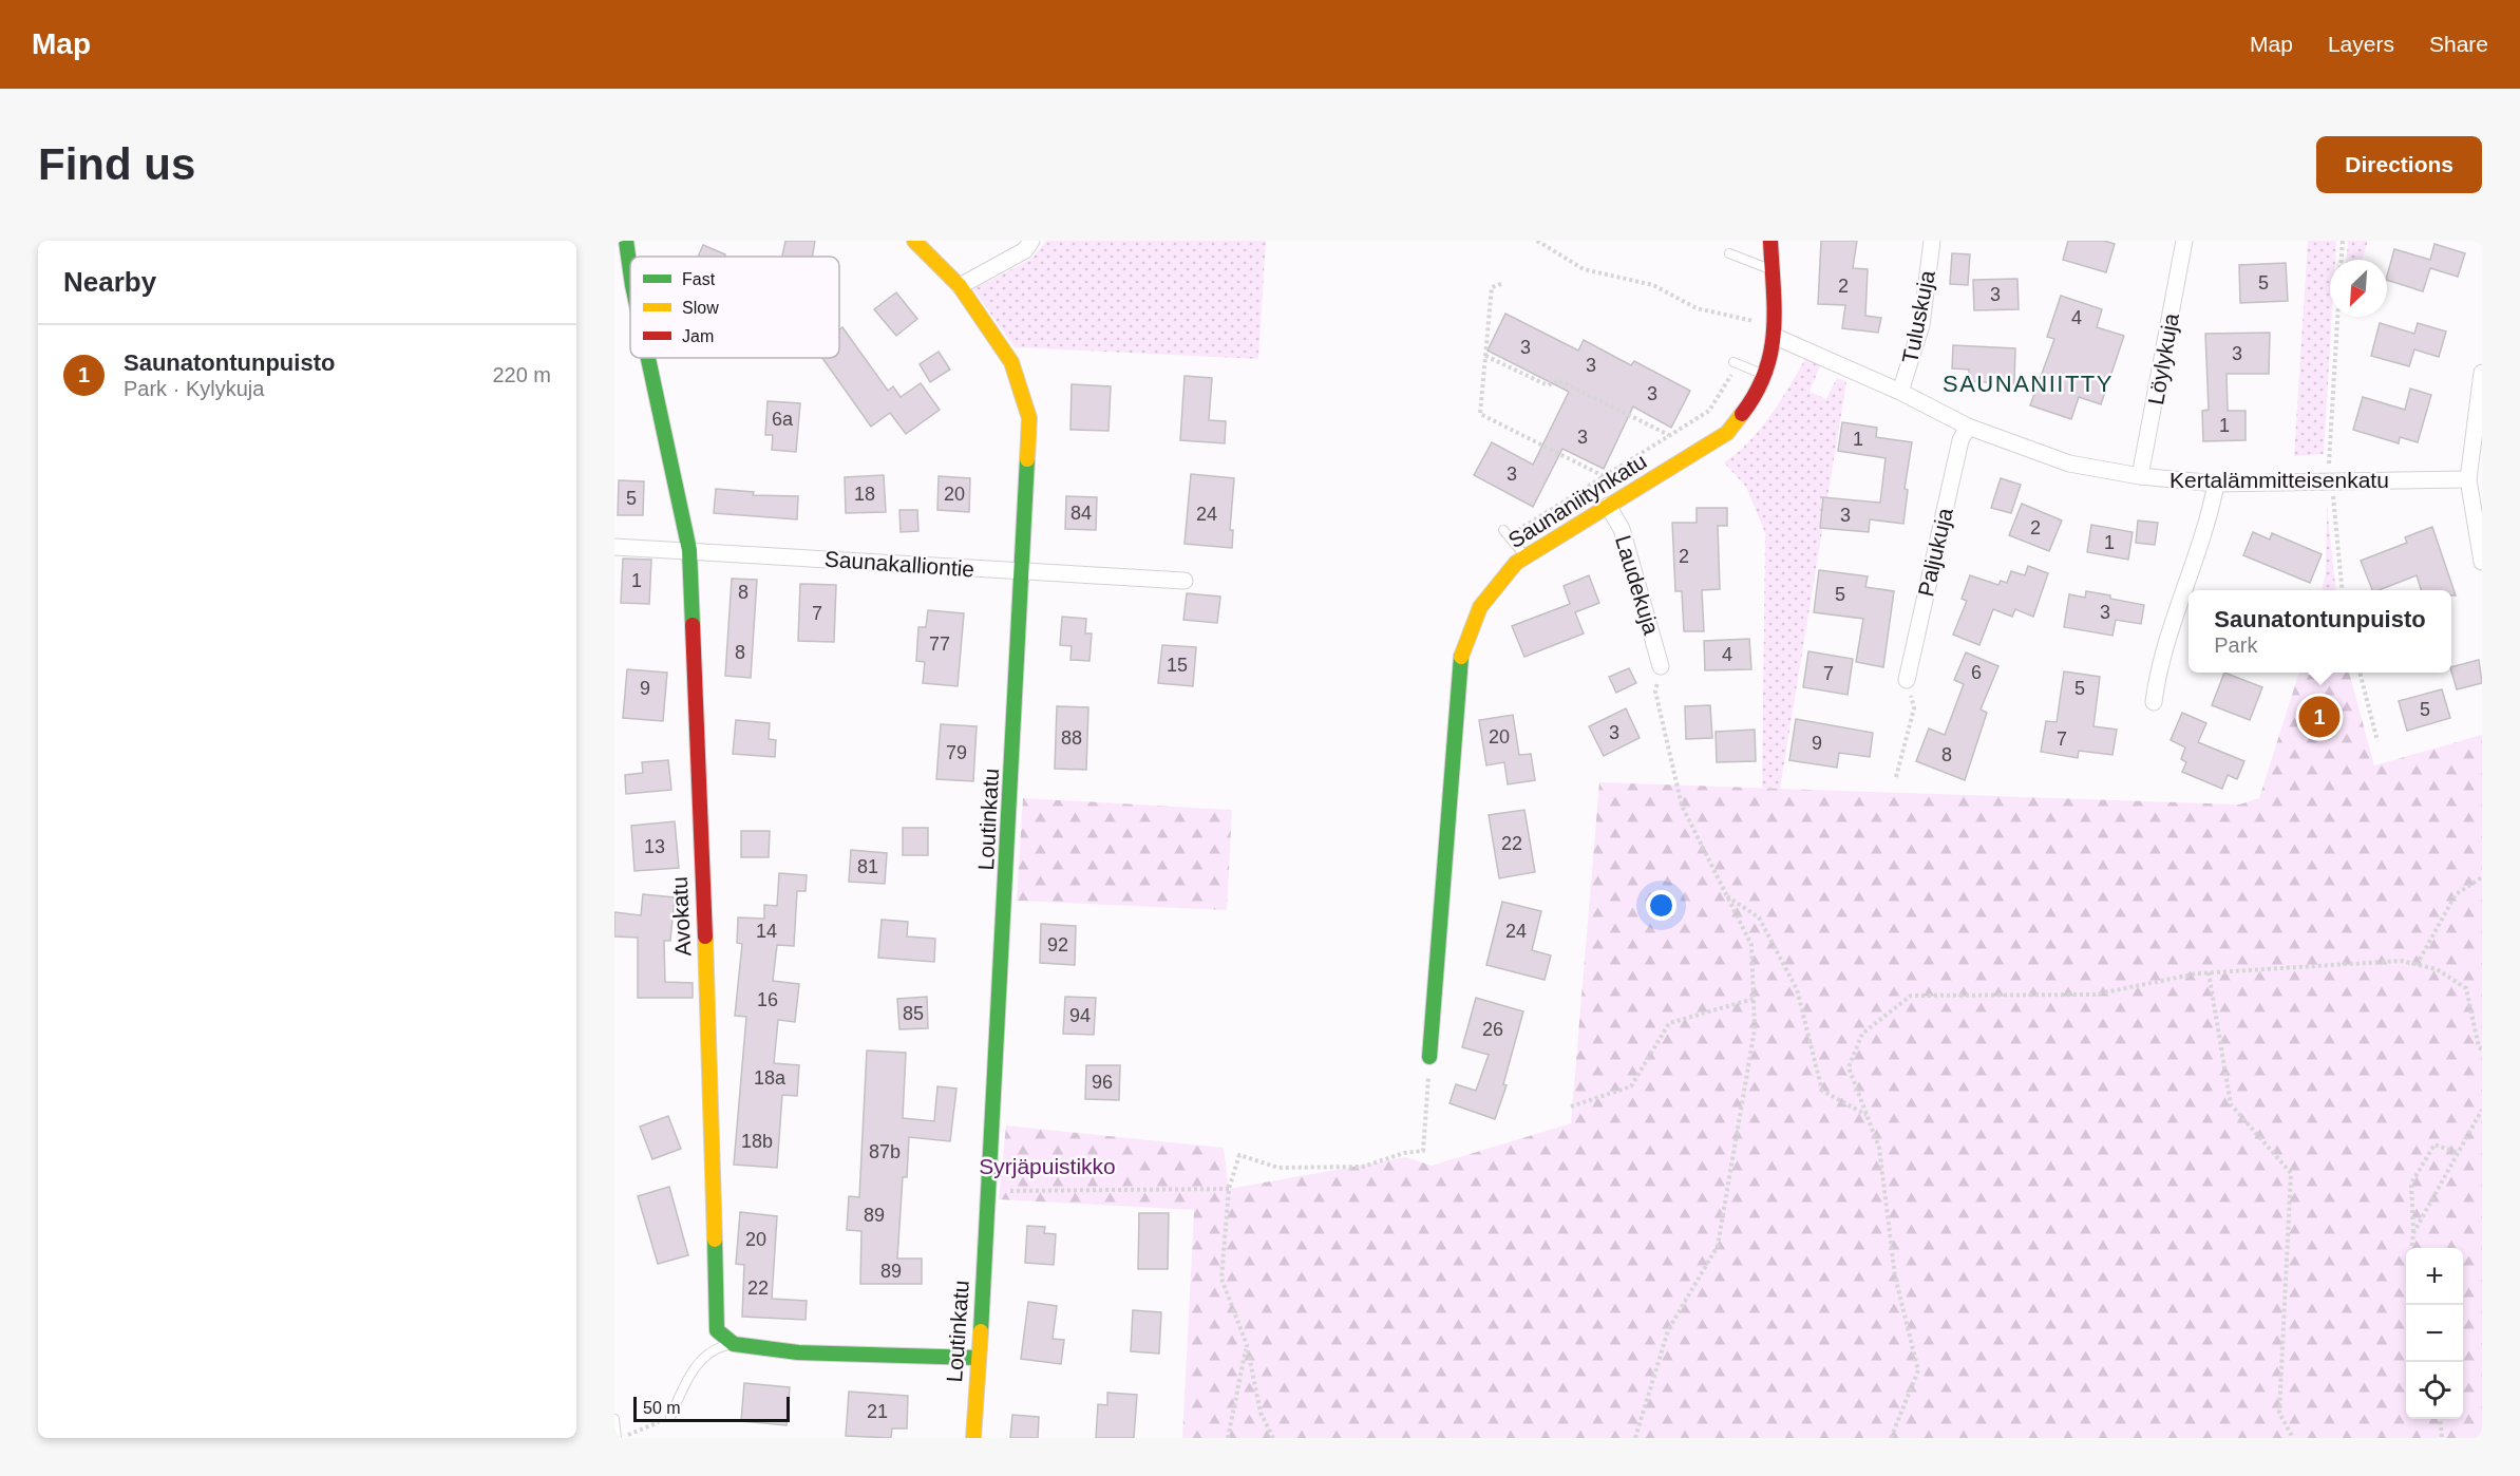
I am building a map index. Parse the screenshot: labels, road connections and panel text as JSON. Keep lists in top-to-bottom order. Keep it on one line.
{"streets":{"street":["Tuluskuja","Löylykuja","Kertalämmitteisenkatu","Saunaniitynkatu","Paljukuja","Saunakalliontie","Laudekuja","Loutinkatu","Avokatu"]},"crossings":[["Tuluskuja","Kertalämmitteisenkatu"],["Löylykuja","Kertalämmitteisenkatu"],["Kertalämmitteisenkatu","Saunaniitynkatu"],["Kertalämmitteisenkatu","Paljukuja"],["Saunaniitynkatu","Laudekuja"],["Saunakalliontie","Loutinkatu"],["Saunakalliontie","Avokatu"]],"districts":["SAUNANIITTY"],"parks":["Syrjäpuistikko"],"house_numbers":["5","2","3","4","3","3","3","3","6a","1","3","1","3","18","20","5","84","24","3","2","1","2","1","8","5","3","7","77","8","4","15","6","7","9","5","5","3","20","88","7","9","79","8","22","13","81","14","24","92","16","85","94","26","18a","96","18b","87b","89","20","89","22","21"],"legend":["Fast","Slow","Jam"],"scale_bar":"50 m","north":"bottom left","page":{"header":"Map","nav":["Map","Layers","Share"],"buttons":"Directions","title":"Find us","heading":"Nearby","list":[{"mark":"1","name":"Saunatontunpuisto","note":"Park · Kylykuja","value":"220 m"}],"popup":["Saunatontunpuisto","Park"],"pins":"1","map_buttons":["+","−"],"scale":"50 m"}}
